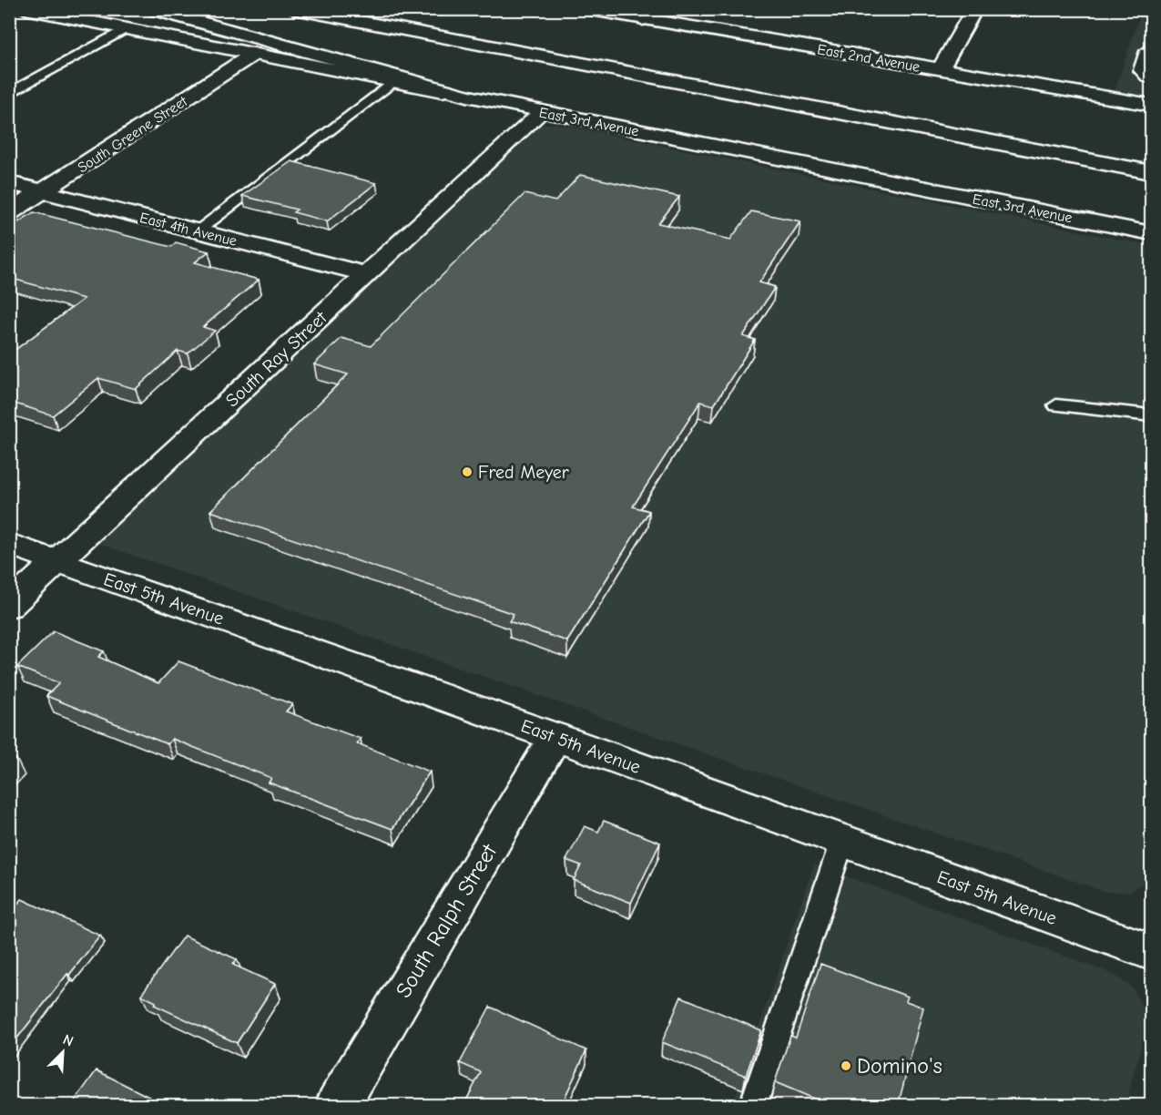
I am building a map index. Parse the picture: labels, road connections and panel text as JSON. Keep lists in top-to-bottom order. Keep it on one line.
{"streets":{"main road":["East 2nd Avenue","East 3rd Avenue","South Greene Street","East 4th Avenue","South Ray Street","East 5th Avenue","South Ralph Street"]},"crossings":[["East 3rd Avenue","South Greene Street"],["East 3rd Avenue","South Ray Street"],["South Greene Street","East 4th Avenue"],["East 4th Avenue","South Ray Street"],["South Ray Street","East 5th Avenue"],["East 5th Avenue","South Ralph Street"]],"places":["Fred Meyer","Domino's"],"north":"top right"}
